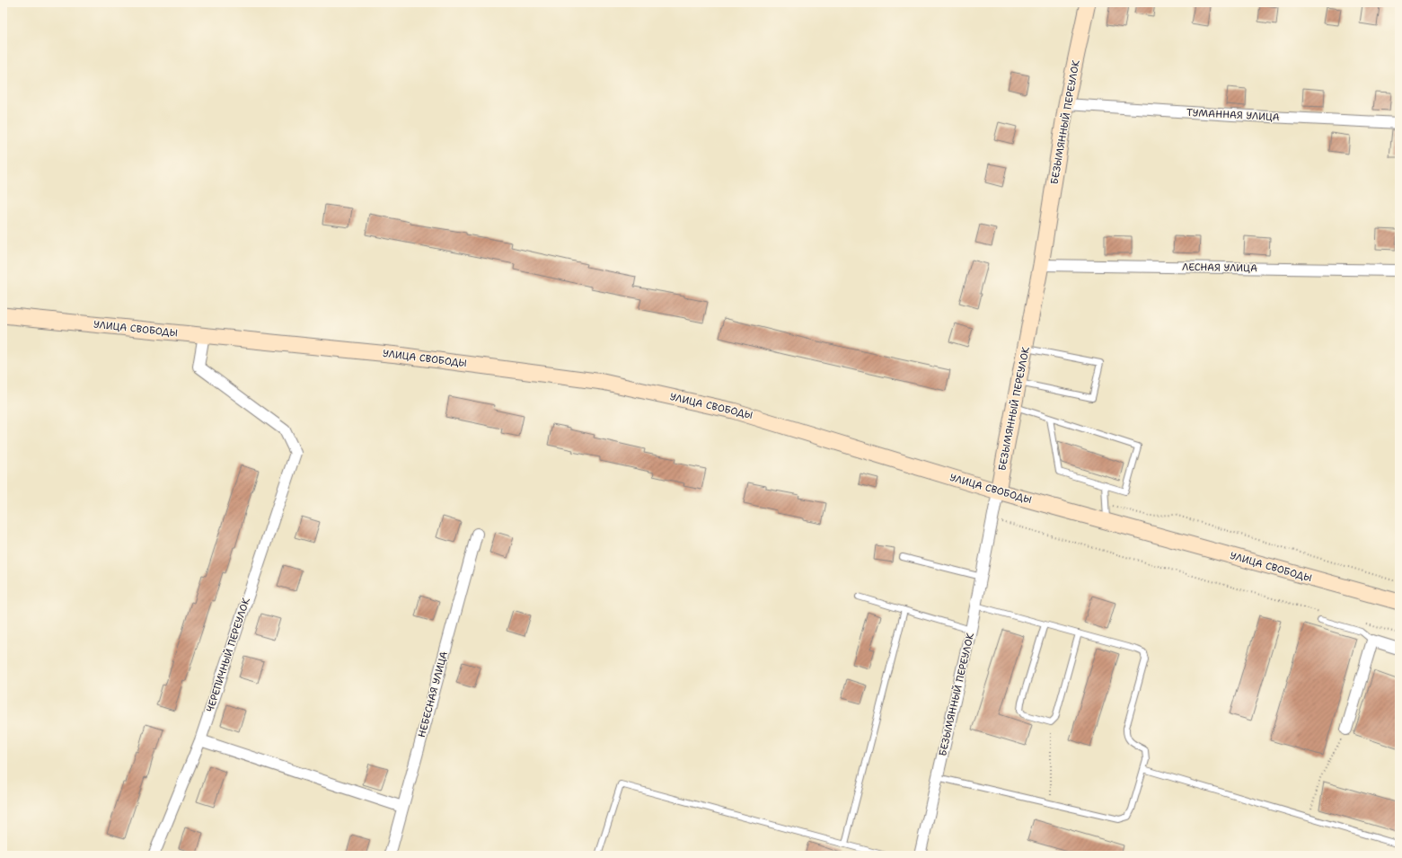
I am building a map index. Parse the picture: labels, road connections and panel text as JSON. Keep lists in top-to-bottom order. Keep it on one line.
{"streets":{"main road":["БЕЗЫМЯННЫЙ ПЕРЕУЛОК","УЛИЦА СВОБОДЫ"],"street":["ТУМАННАЯ УЛИЦА","ЛЕСНАЯ УЛИЦА","ЧЕРЕПИЧНЫЙ ПЕРЕУЛОК","НЕБЕСНАЯ УЛИЦА"]},"crossings":[["ТУМАННАЯ УЛИЦА","БЕЗЫМЯННЫЙ ПЕРЕУЛОК"],["БЕЗЫМЯННЫЙ ПЕРЕУЛОК","ЛЕСНАЯ УЛИЦА"],["БЕЗЫМЯННЫЙ ПЕРЕУЛОК","УЛИЦА СВОБОДЫ"],["УЛИЦА СВОБОДЫ","ЧЕРЕПИЧНЫЙ ПЕРЕУЛОК"]]}
